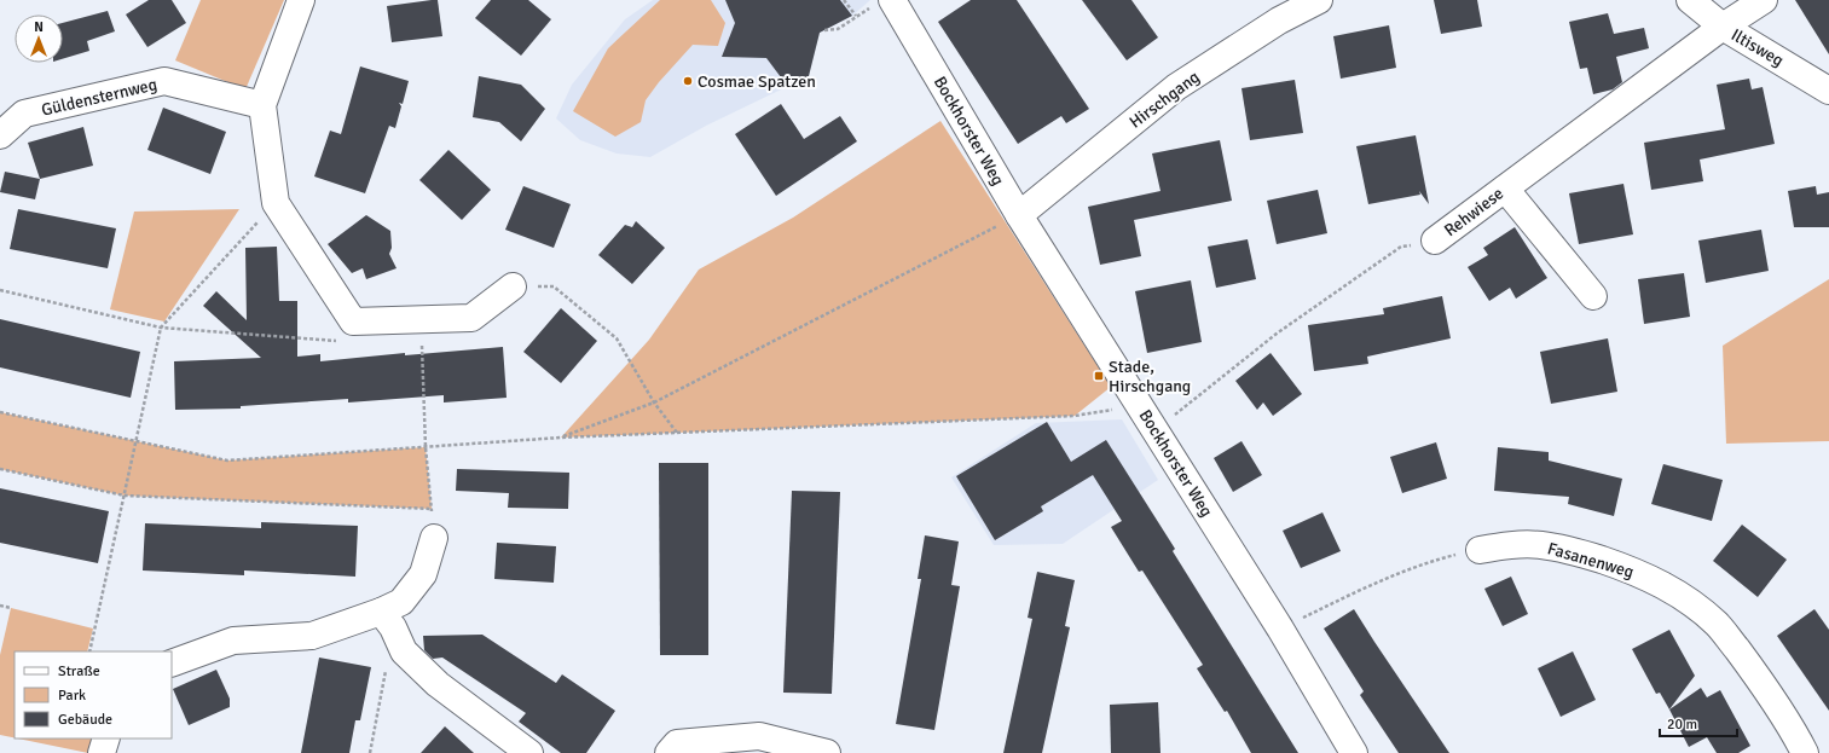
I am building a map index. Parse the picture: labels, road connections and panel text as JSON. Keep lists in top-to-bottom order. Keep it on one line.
{"streets":{"street":["Iltisweg","Güldensternweg","Hirschgang","Bockhorster Weg","Rehwiese","Fasanenweg"]},"crossings":[["Iltisweg","Rehwiese"],["Hirschgang","Bockhorster Weg"],["Bockhorster Weg","Rehwiese"]],"places":{"other":["Cosmae Spatzen"],"transit":["Stade, Hirschgang"]},"legend":["Straße","Park","Gebäude"],"scale_bar":"20 m","north":"top"}
